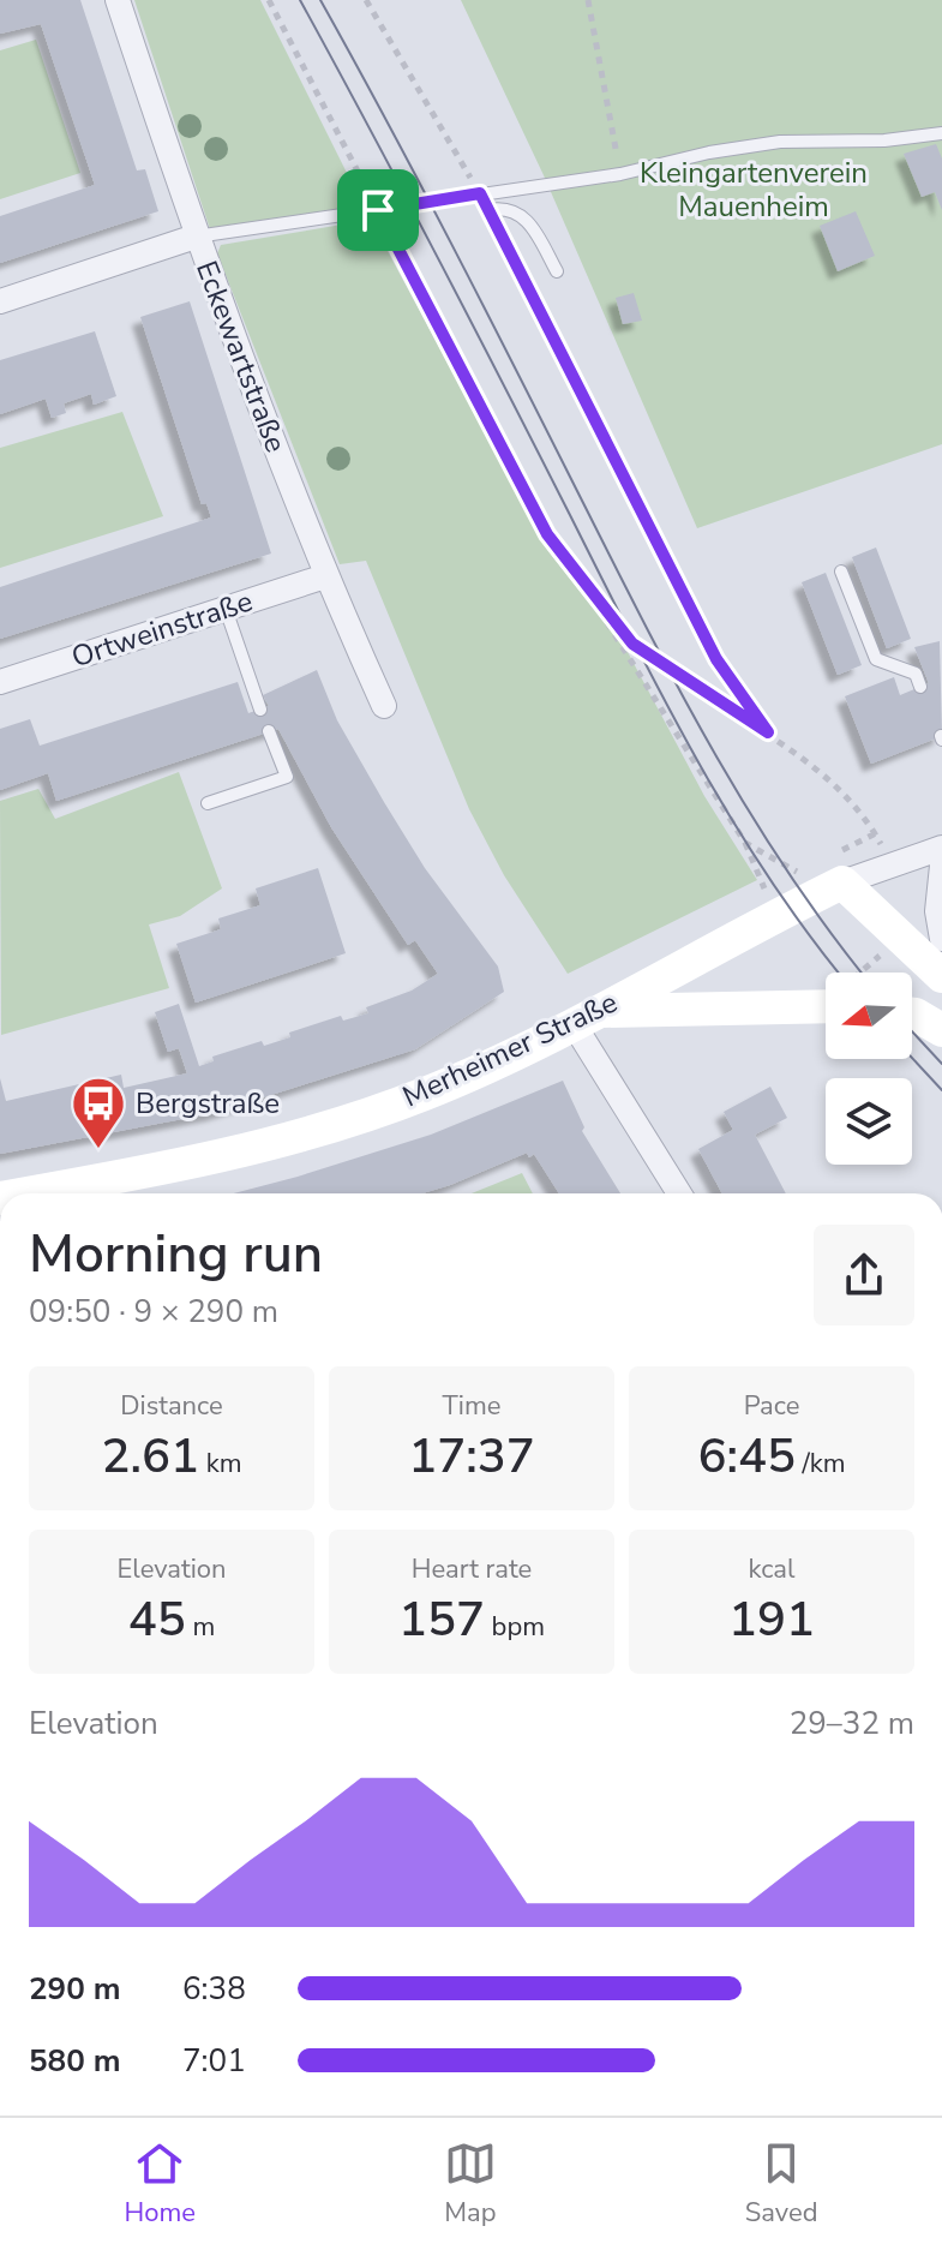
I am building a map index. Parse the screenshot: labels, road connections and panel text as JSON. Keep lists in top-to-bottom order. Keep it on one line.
{"streets":{"main road":["Merheimer Straße"],"street":["Eckewartstraße","Ortweinstraße"]},"crossings":[["Eckewartstraße","Ortweinstraße"]],"parks":["Kleingartenverein Mauenheim"],"places":{"bus stop":["Bergstraße"]},"north":"left","page":{"heading":["Morning run","09:50 · 9 × 290 m"],"stats":[["Distance","2.61 km"],["Time","17:37"],["Pace","6:45 /km"],["Elevation","45 m"],["Heart rate","157 bpm"],["kcal","191"]],"chart":["Elevation","29–32 m"],"list":[{"name":"290 m","note":"6:38"},{"name":"580 m","note":"7:01"}],"tabs":["Home","Map","Saved"]}}
